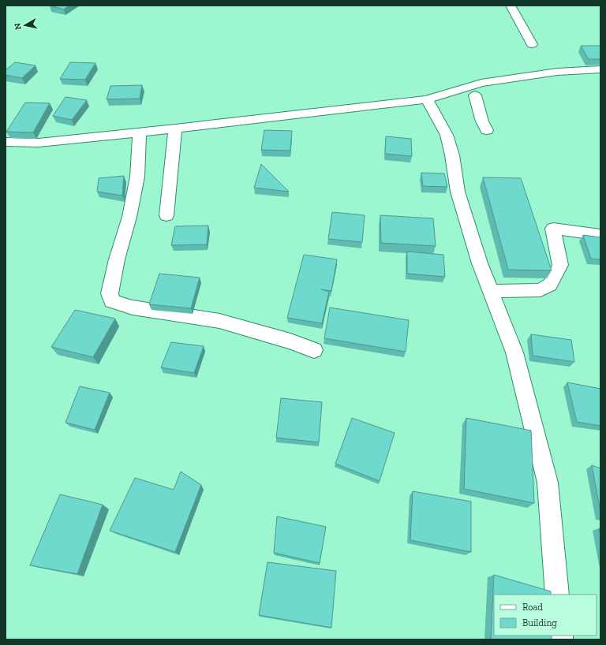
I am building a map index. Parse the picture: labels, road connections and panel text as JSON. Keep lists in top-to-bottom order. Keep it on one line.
{"legend":["Road","Building"],"north":"left"}
